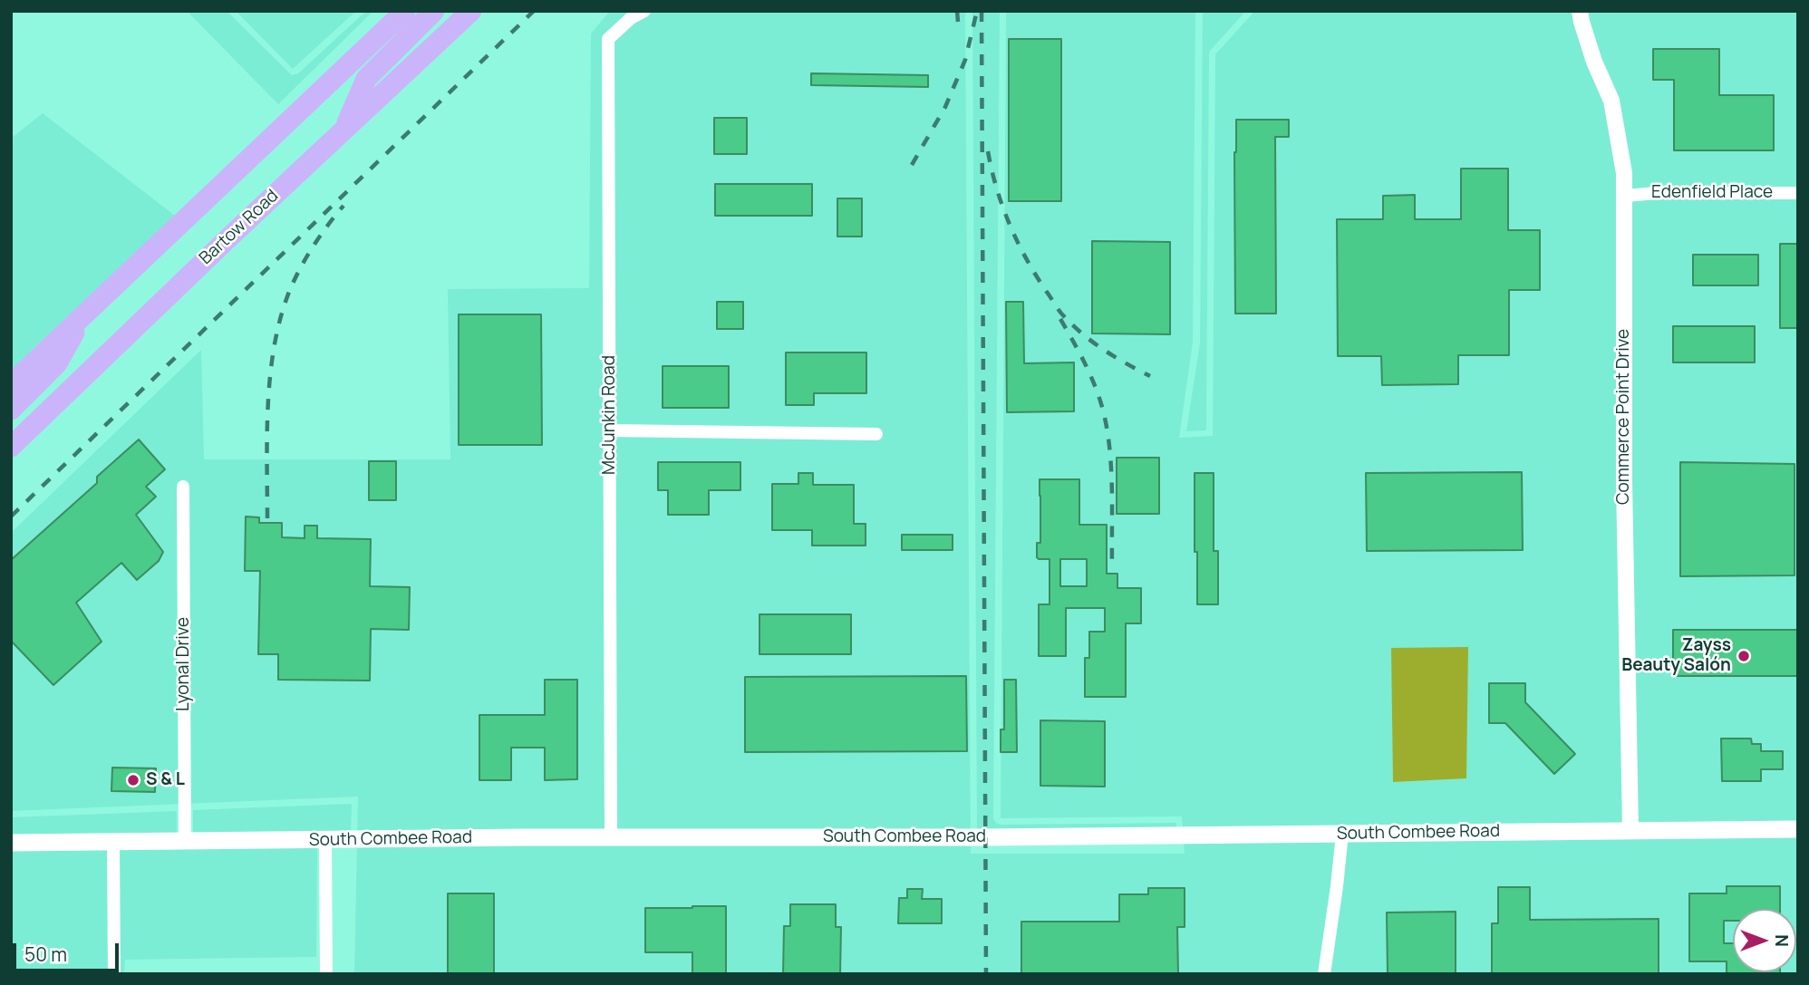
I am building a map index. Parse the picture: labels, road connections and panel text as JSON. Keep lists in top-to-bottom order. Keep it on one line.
{"streets":{"main road":["Bartow Road","South Combee Road"],"street":["Edenfield Place","McJunkin Road","Commerce Point Drive","Lyonal Drive"]},"crossings":[["Edenfield Place","Commerce Point Drive"],["McJunkin Road","South Combee Road"],["Commerce Point Drive","South Combee Road"],["Lyonal Drive","South Combee Road"]],"places":["Zayss Beauty Salón","S & L"],"scale_bar":"50 m","north":"right"}
